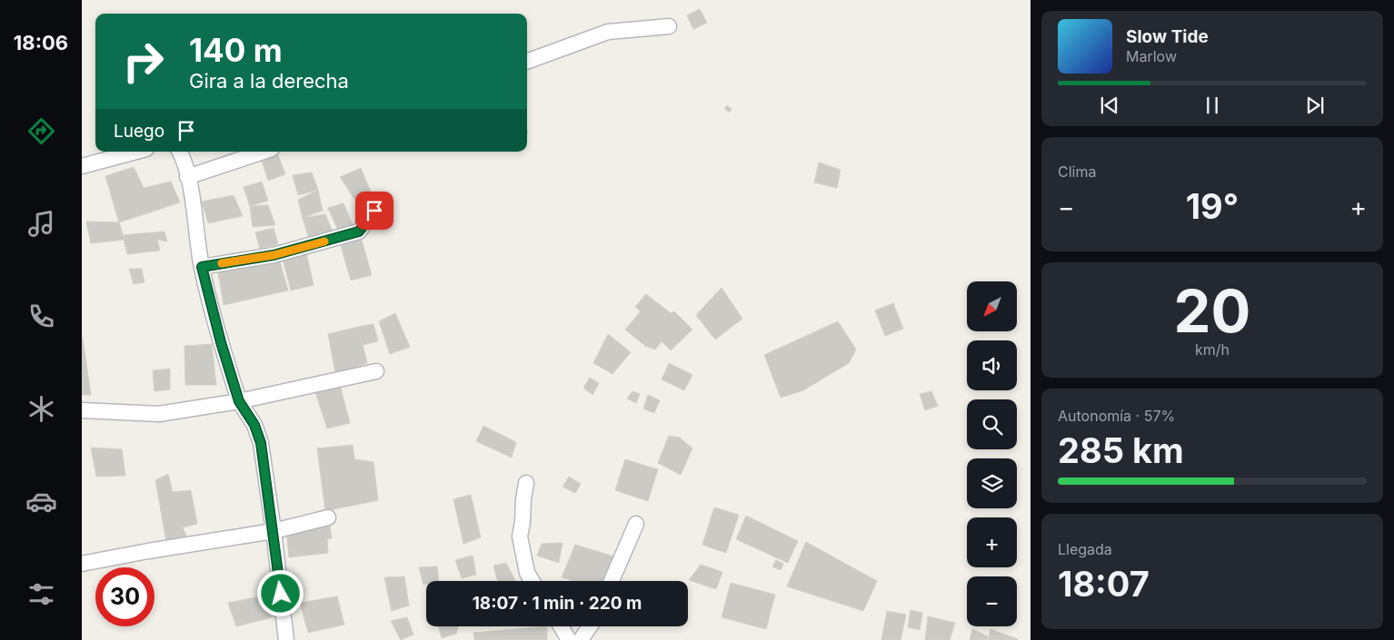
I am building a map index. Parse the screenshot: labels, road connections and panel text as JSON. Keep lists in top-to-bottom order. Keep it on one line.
{"north":"bottom left","page":{"tabs":"18:06","turn":["140 m","Gira a la derecha"],"song":["Slow Tide","Marlow"],"then":"Luego","tile":["Clima",["20","km/h"],["Autonomía · 57%","285 km"],["Llegada","18:07"]],"heat":["−","19°","+"],"map_buttons":["+","−"],"limit":"30","trip":"18:07 · 1 min · 220 m"}}
